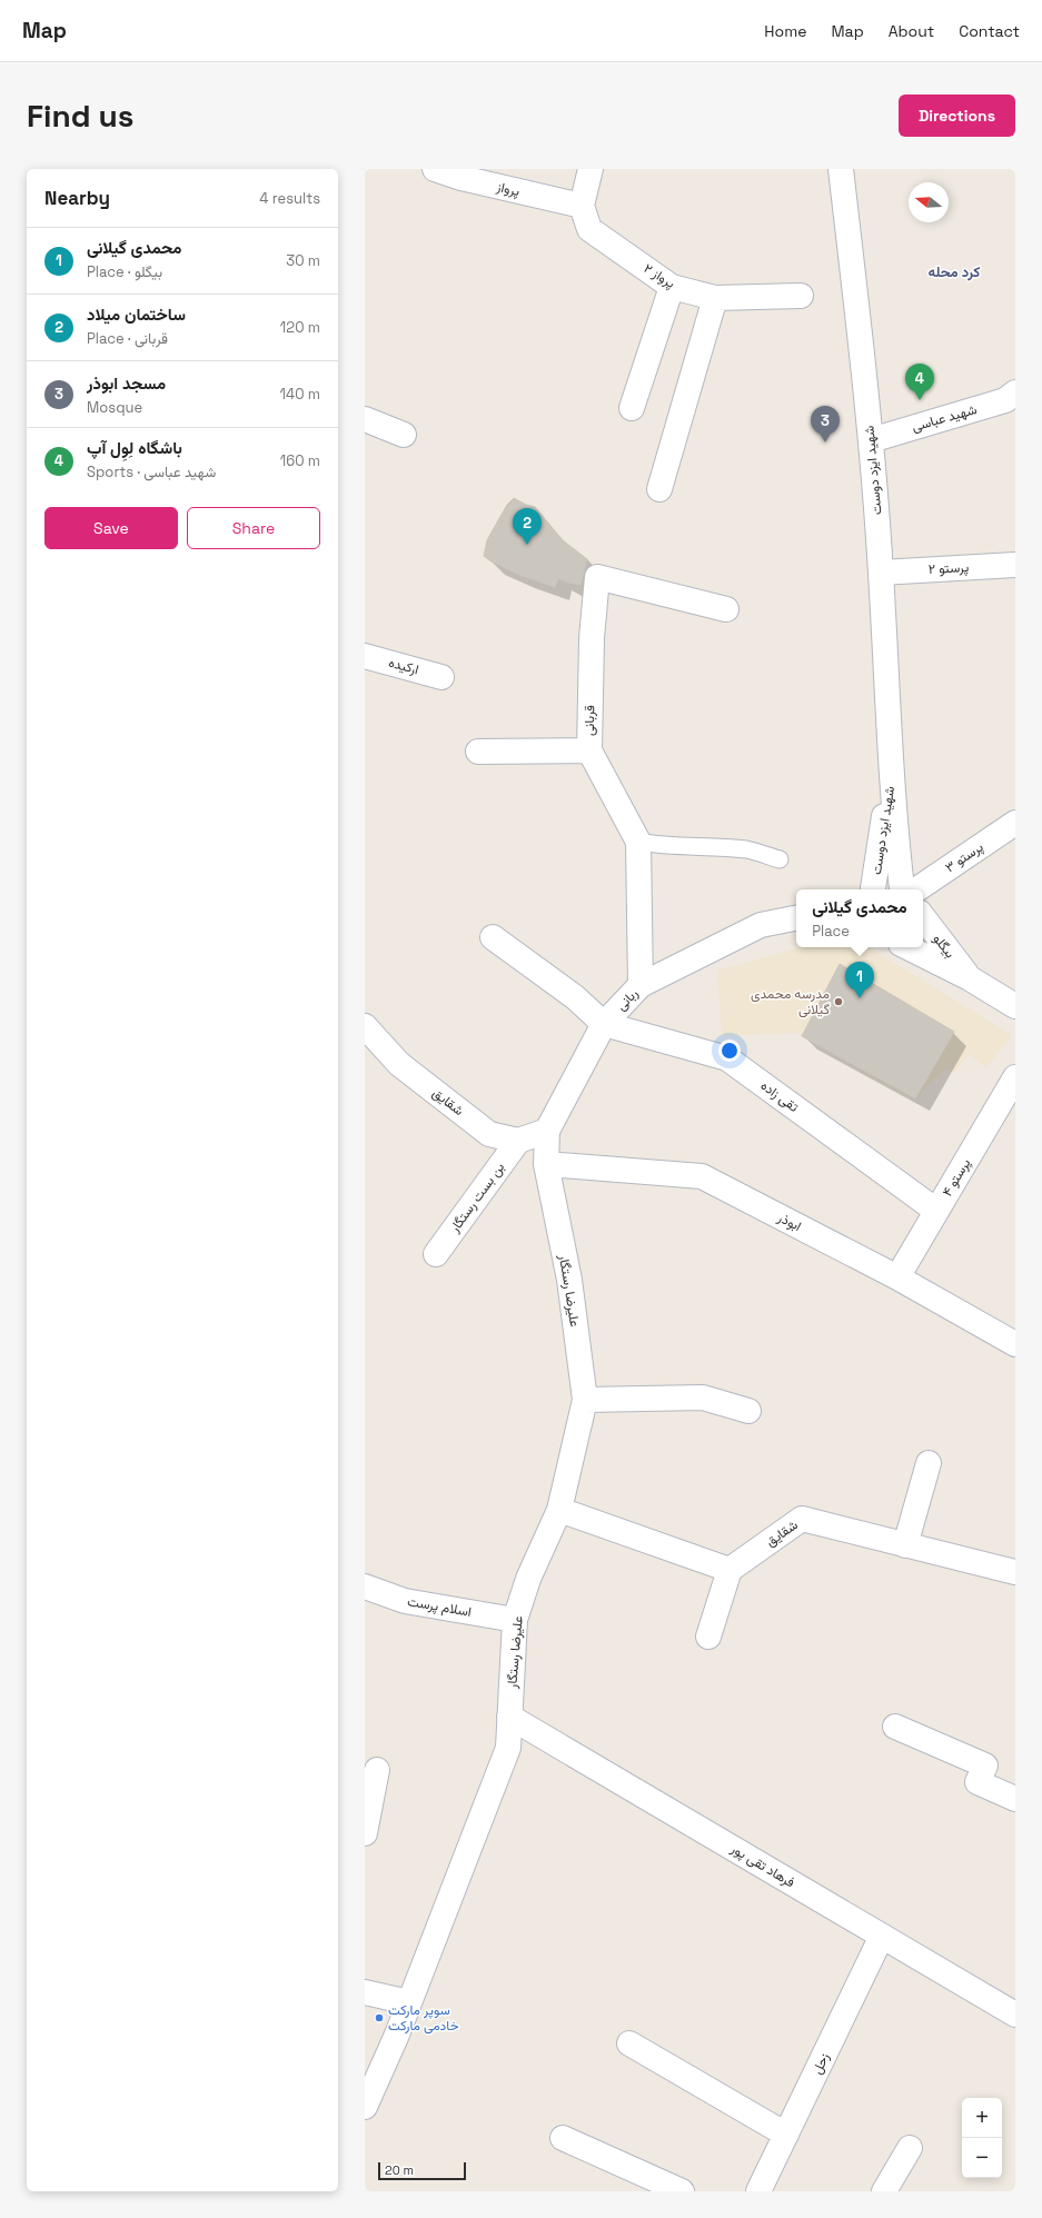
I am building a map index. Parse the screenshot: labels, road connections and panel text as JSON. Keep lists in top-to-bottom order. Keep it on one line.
{"streets":{"street":["پرواز","پرواز ۲","شهید عباسی","شهید ایزد دوست","پرستو ۲","ارکیده","قربانی","پرستو ۳","بیگلو","ربانی","تقی زاده","شقایق","پرستو ۴","بن بست رستگار","ابوذر","علیرضا رستگار","اسلام پرست","فرهاد تقی پور","زحل"]},"crossings":[["پرواز","پرواز ۲"],["شهید عباسی","شهید ایزد دوست"],["شهید ایزد دوست","پرستو ۲"],["قربانی","ربانی"],["ربانی","تقی زاده"],["ربانی","علیرضا رستگار"],["تقی زاده","پرستو ۴"],["شقایق","بن بست رستگار"],["پرستو ۴","ابوذر"],["ابوذر","علیرضا رستگار"],["علیرضا رستگار","اسلام پرست"],["علیرضا رستگار","فرهاد تقی پور"],["فرهاد تقی پور","زحل"]],"districts":["کرد محله"],"places":["مدرسه محمدی گیلانی","سوپر مارکت خادمی مارکت"],"scale_bar":"20 m","north":"left","page":{"header":"Map","nav":["Home","Map","About","Contact"],"buttons":["Directions",["Save","Share"]],"title":"Find us","heading":["Nearby","4 results"],"list":[{"mark":"1","name":"محمدی گیلانی","note":"Place · بیگلو","value":"30 m"},{"mark":"2","name":"ساختمان میلاد","note":"Place · قربانی","value":"120 m"},{"mark":"3","name":"مسجد ابوذر","note":"Mosque","value":"140 m"},{"mark":"4","name":"باشگاه لِوِل آپ","note":"Sports · شهید عباسی","value":"160 m"}],"pins":["4","3","2","1"],"popup":["محمدی گیلانی","Place"],"map_buttons":["+","−"],"scale":"20 m"}}
